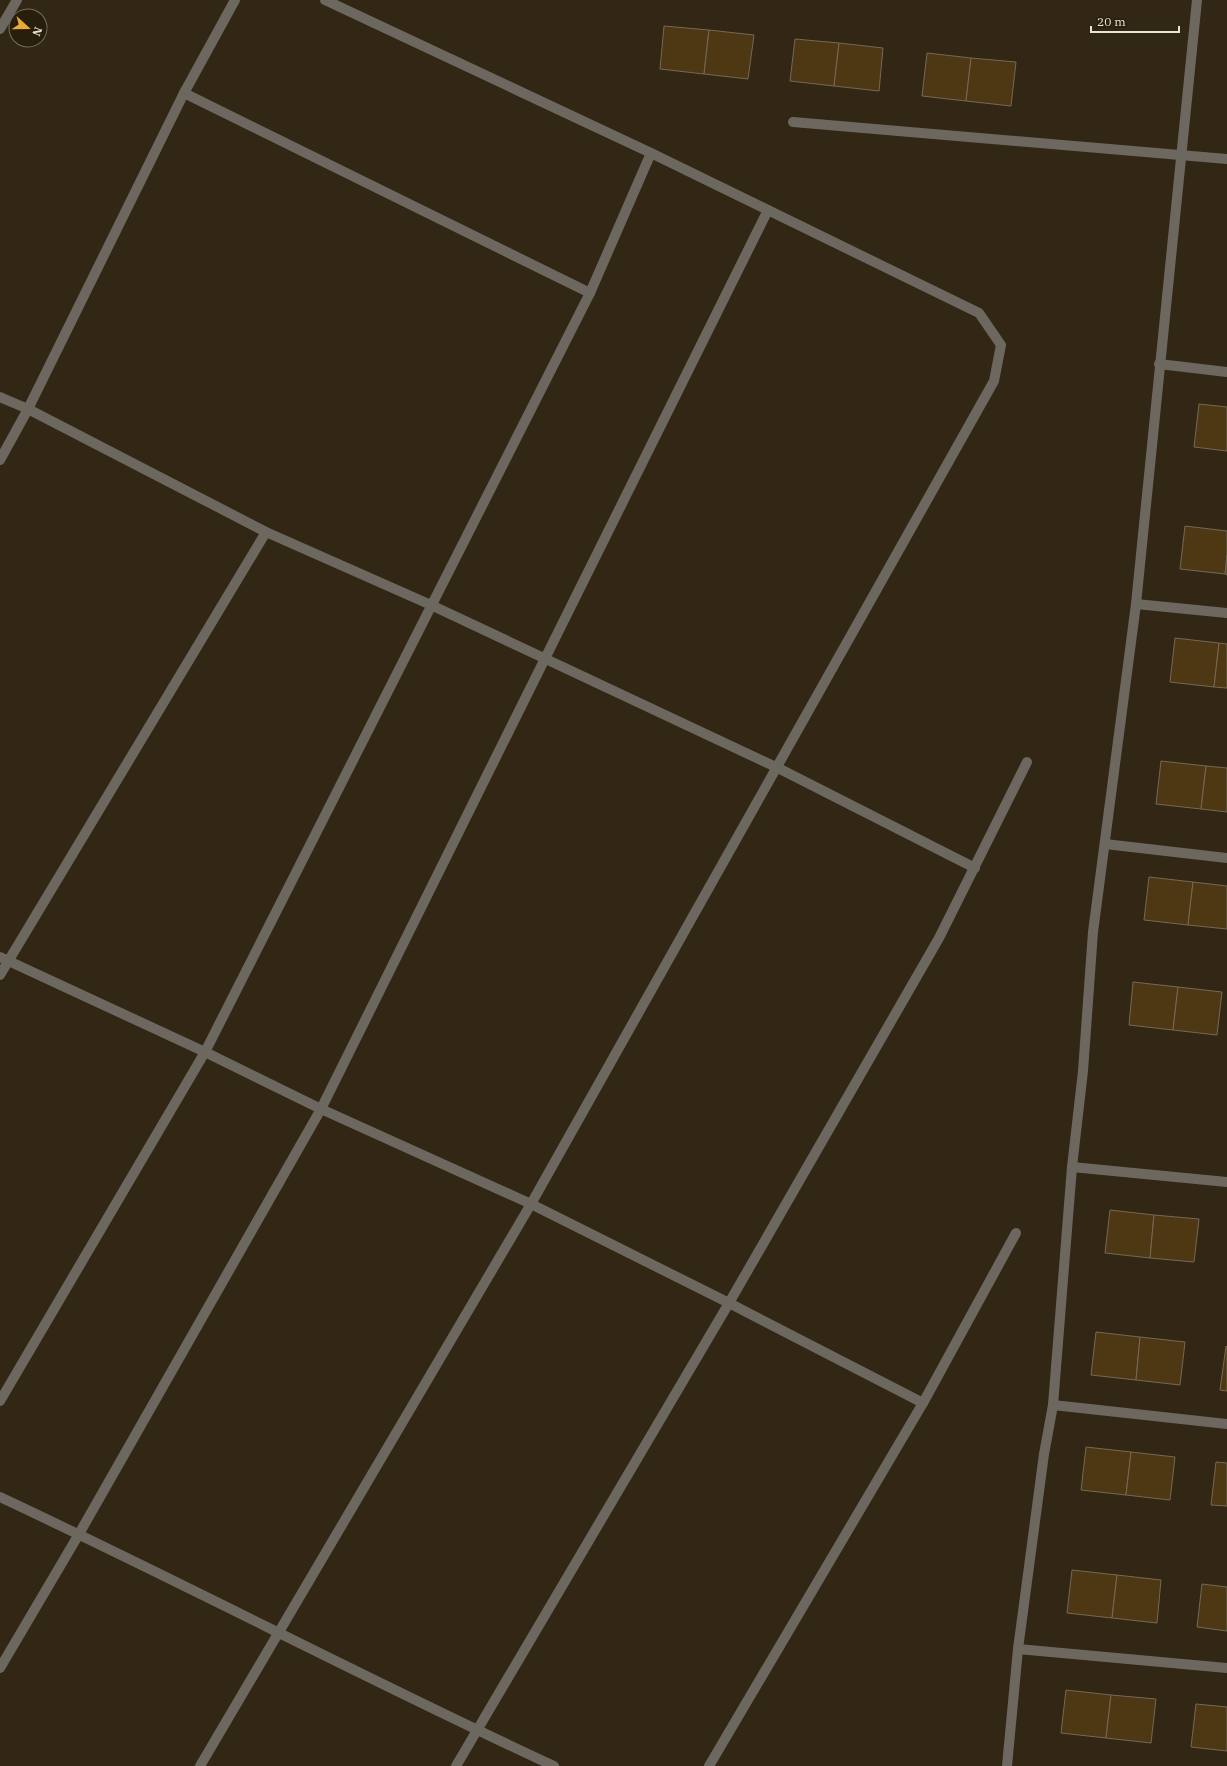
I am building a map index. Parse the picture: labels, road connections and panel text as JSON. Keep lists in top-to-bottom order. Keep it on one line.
{"scale_bar":"20 m","north":"right"}
